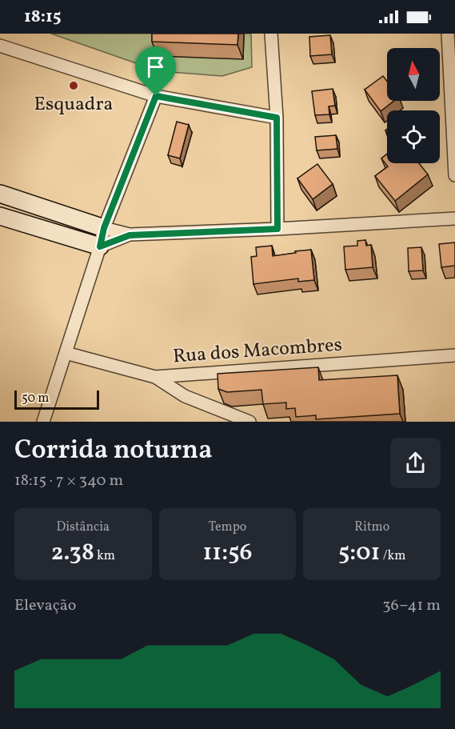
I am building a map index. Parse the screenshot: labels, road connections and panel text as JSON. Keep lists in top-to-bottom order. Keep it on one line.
{"streets":{"street":["Rua dos Macombres"]},"places":["Esquadra"],"scale_bar":"50 m","north":"top","page":{"status":"18:15","scale":"50 m","heading":["Corrida noturna","18:15 · 7 × 340 m"],"stats":[["Distância","2.38 km"],["Tempo","11:56"],["Ritmo","5:01 /km"]],"chart":["Elevação","36–41 m"]}}
